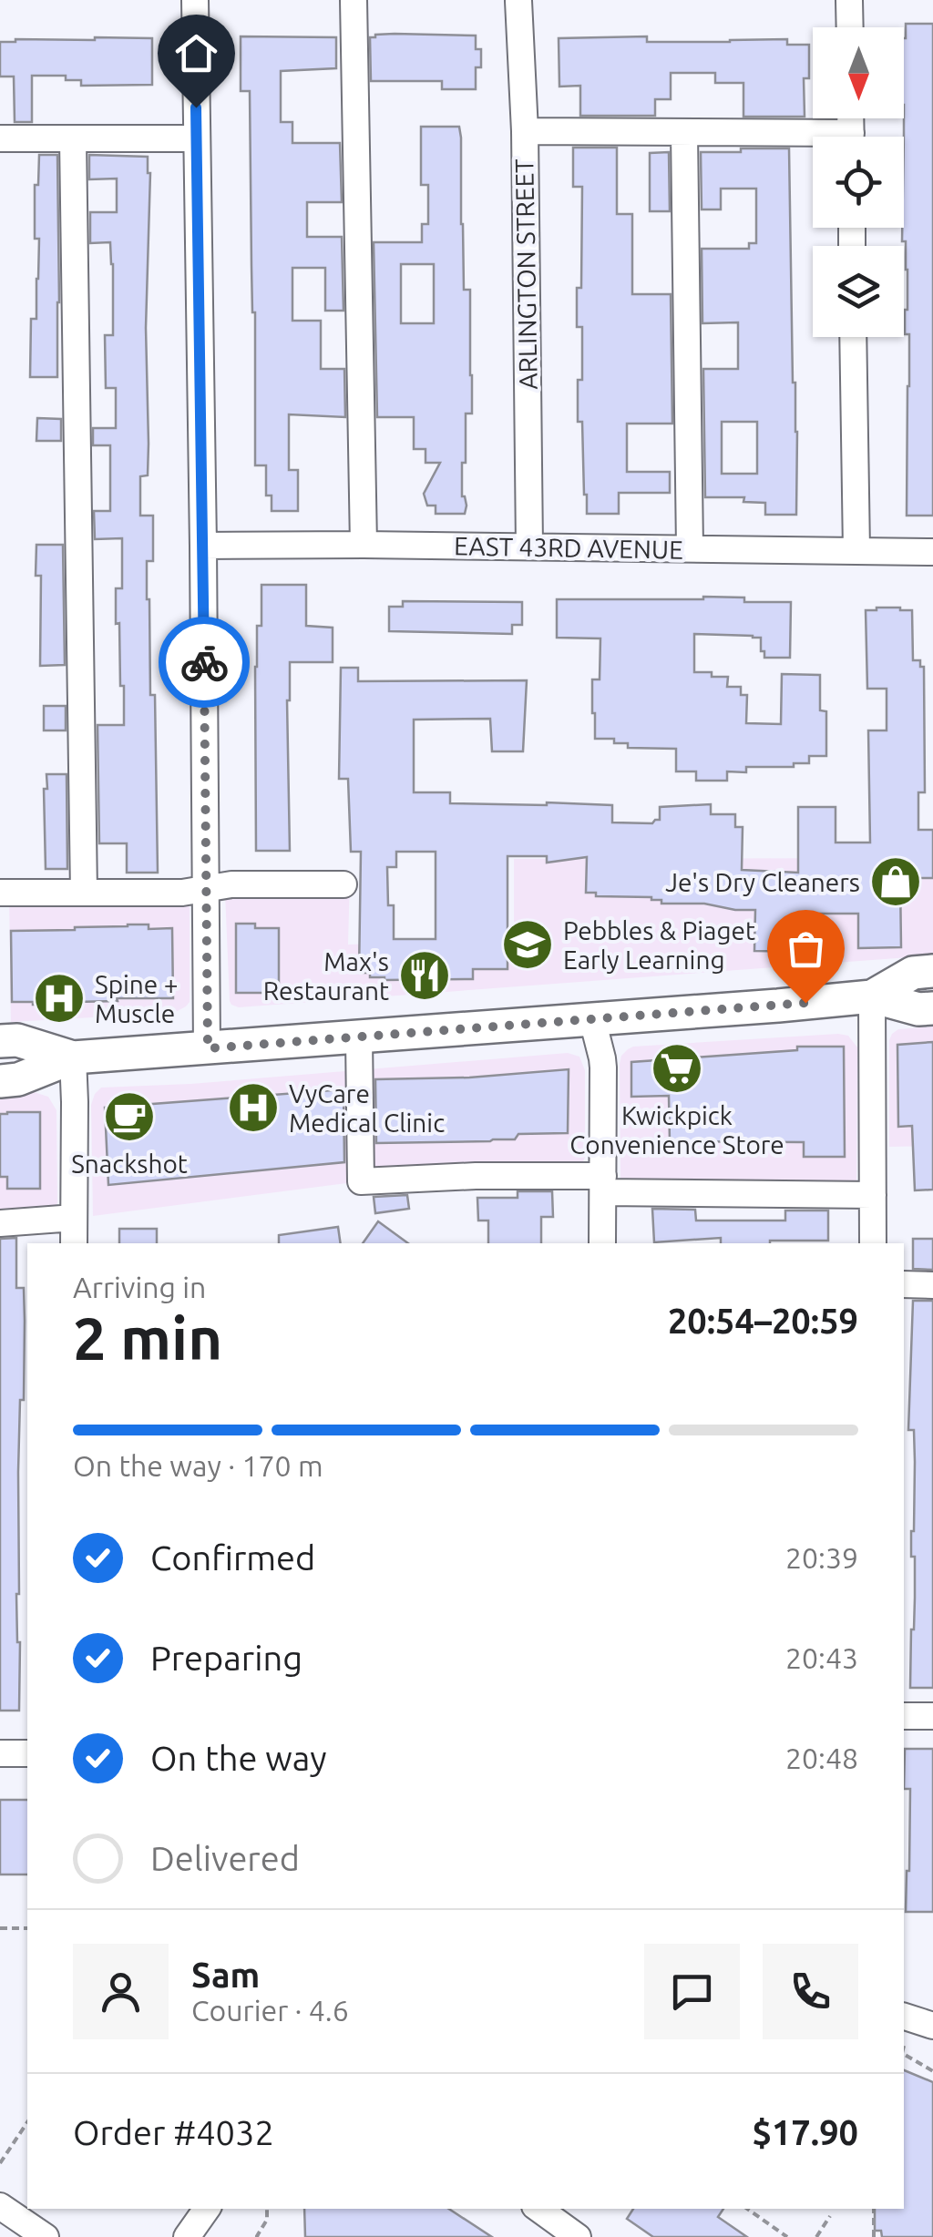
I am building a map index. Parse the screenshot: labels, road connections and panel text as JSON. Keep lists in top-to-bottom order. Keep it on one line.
{"streets":{"street":["ARLINGTON STREET","EAST 43RD AVENUE"]},"crossings":[["ARLINGTON STREET","EAST 43RD AVENUE"]],"places":{"shop":["Je's Dry Cleaners"],"school or university":["Pebbles & Piaget Early Learning"],"restaurant":["Max's Restaurant"],"hospital":["Spine + Muscle","VyCare Medical Clinic"],"supermarket":["Kwickpick Convenience Store"],"cafe":["Snackshot"]},"north":"bottom","page":{"heading":["2 min","Arriving in","20:54–20:59"],"panel":["Sam","Courier · 4.6","Order #4032","$17.90"],"bar":"On the way · 170 m","list":[["Confirmed","20:39"],["Preparing","20:43"],["On the way","20:48"],"Delivered"]}}
